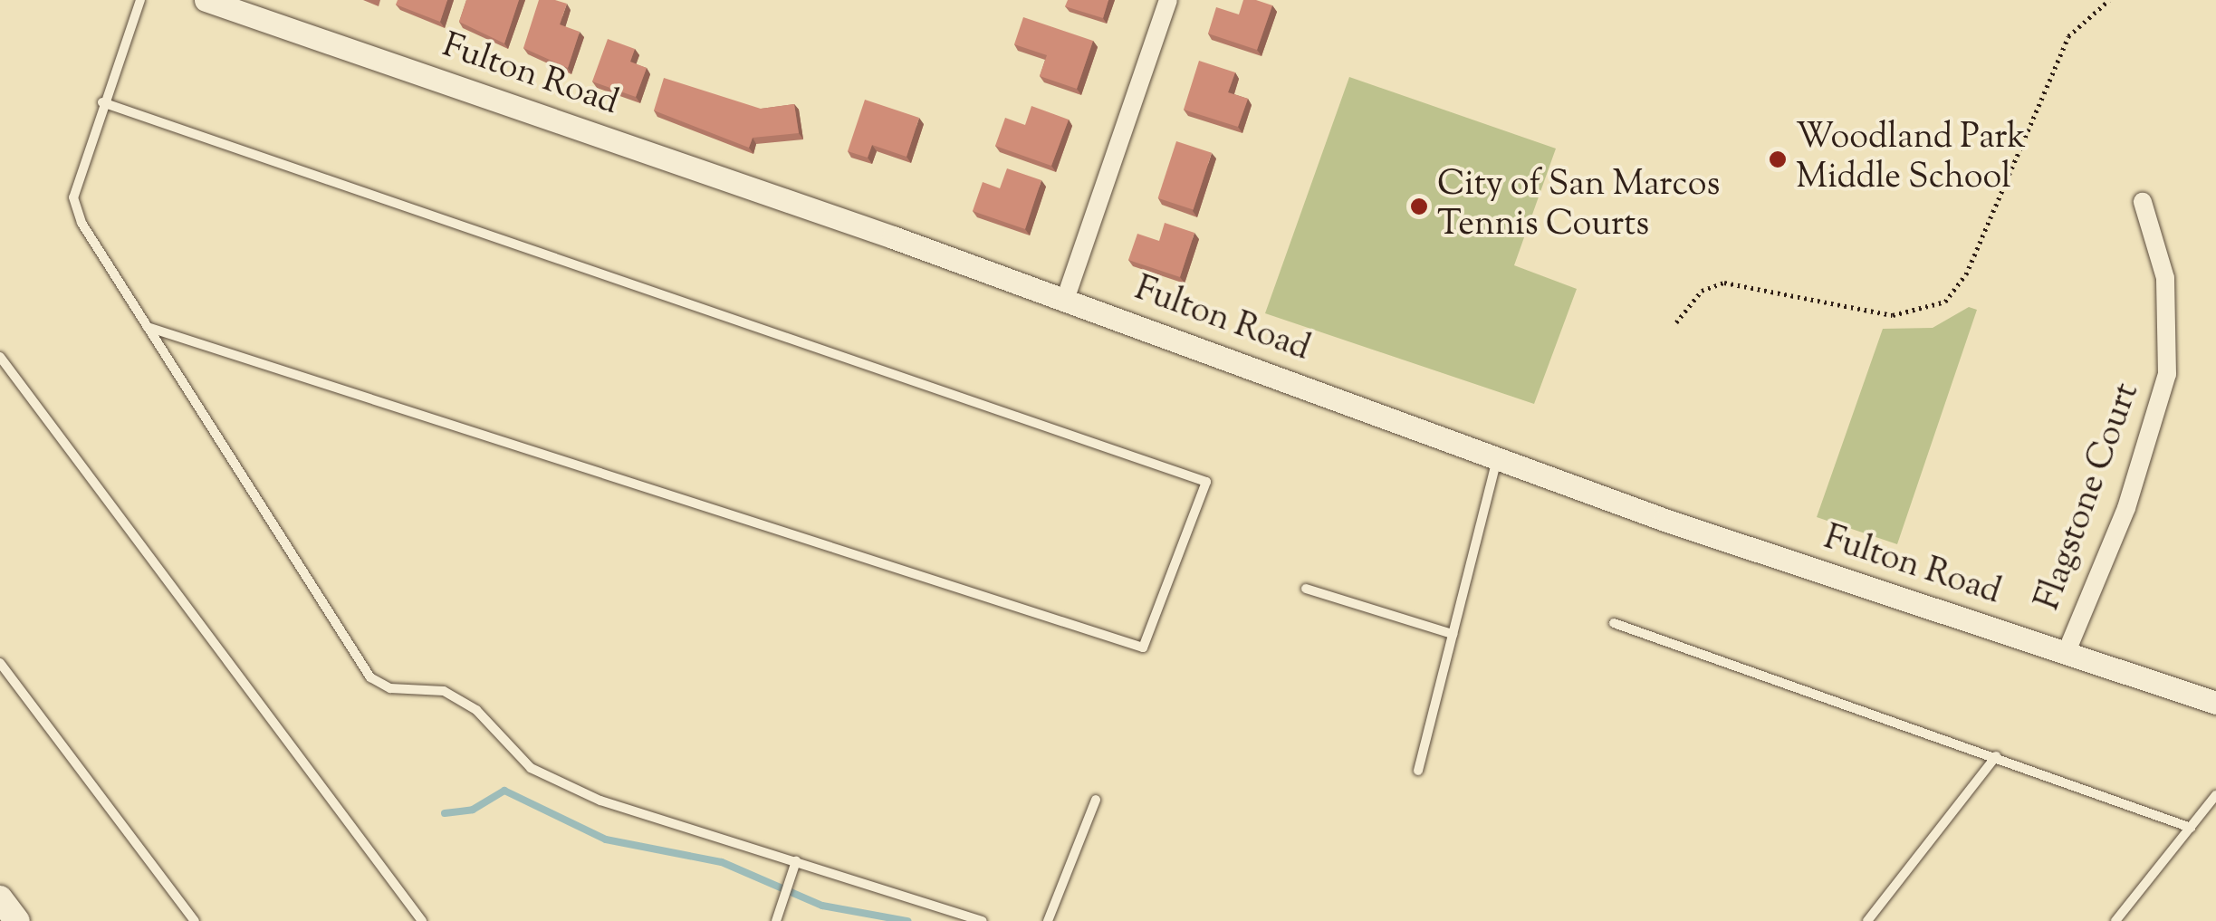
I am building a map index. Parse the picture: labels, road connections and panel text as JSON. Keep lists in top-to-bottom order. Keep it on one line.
{"streets":{"street":["Fulton Road","Flagstone Court"]},"crossings":[["Fulton Road","Flagstone Court"]],"places":["Woodland Park Middle School","City of San Marcos Tennis Courts"]}
